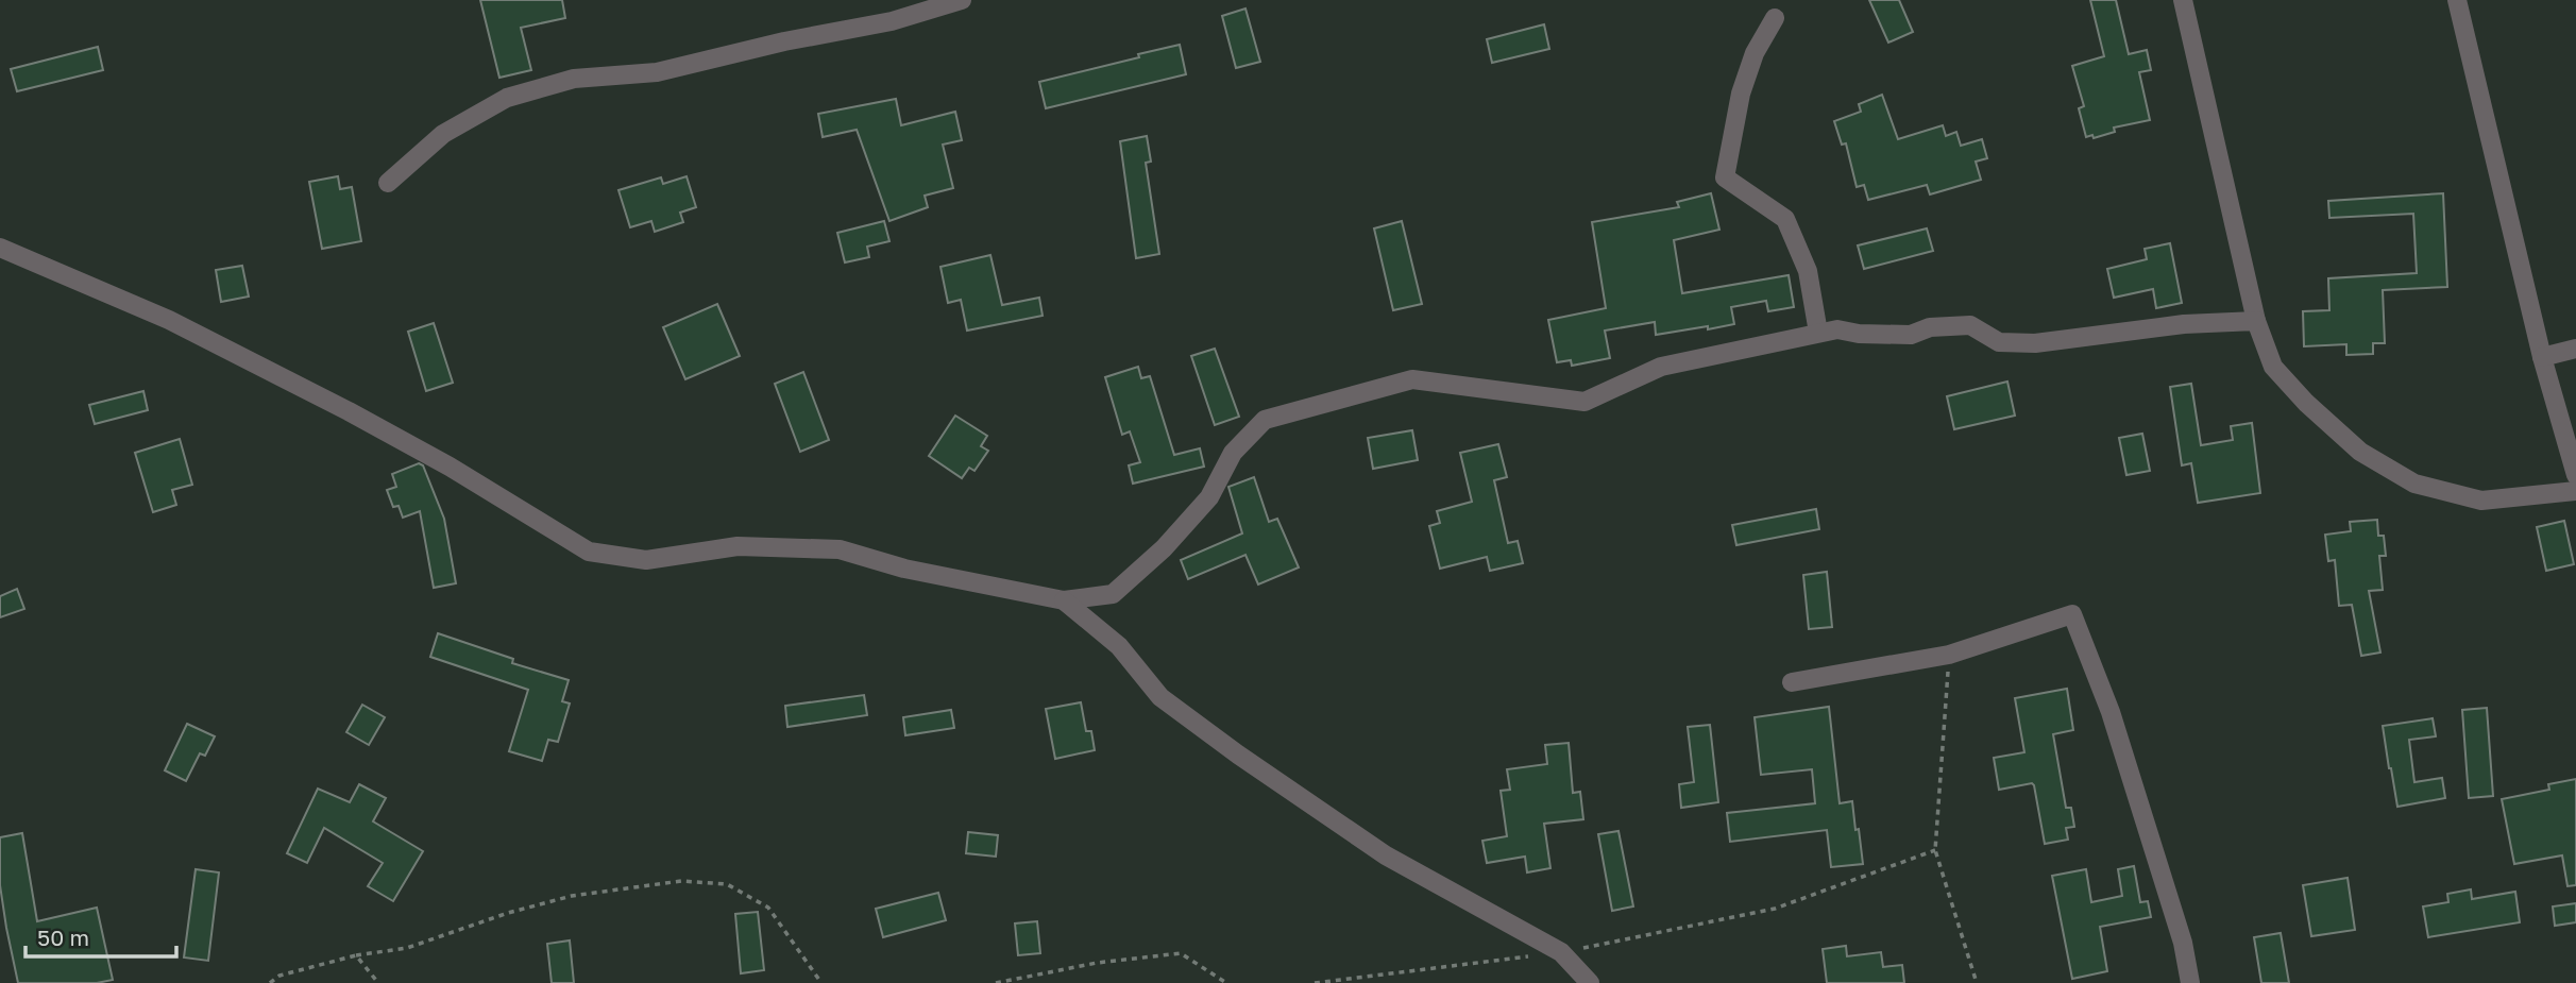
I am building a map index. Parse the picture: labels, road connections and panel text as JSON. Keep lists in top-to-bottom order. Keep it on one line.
{"scale_bar":"50 m"}
